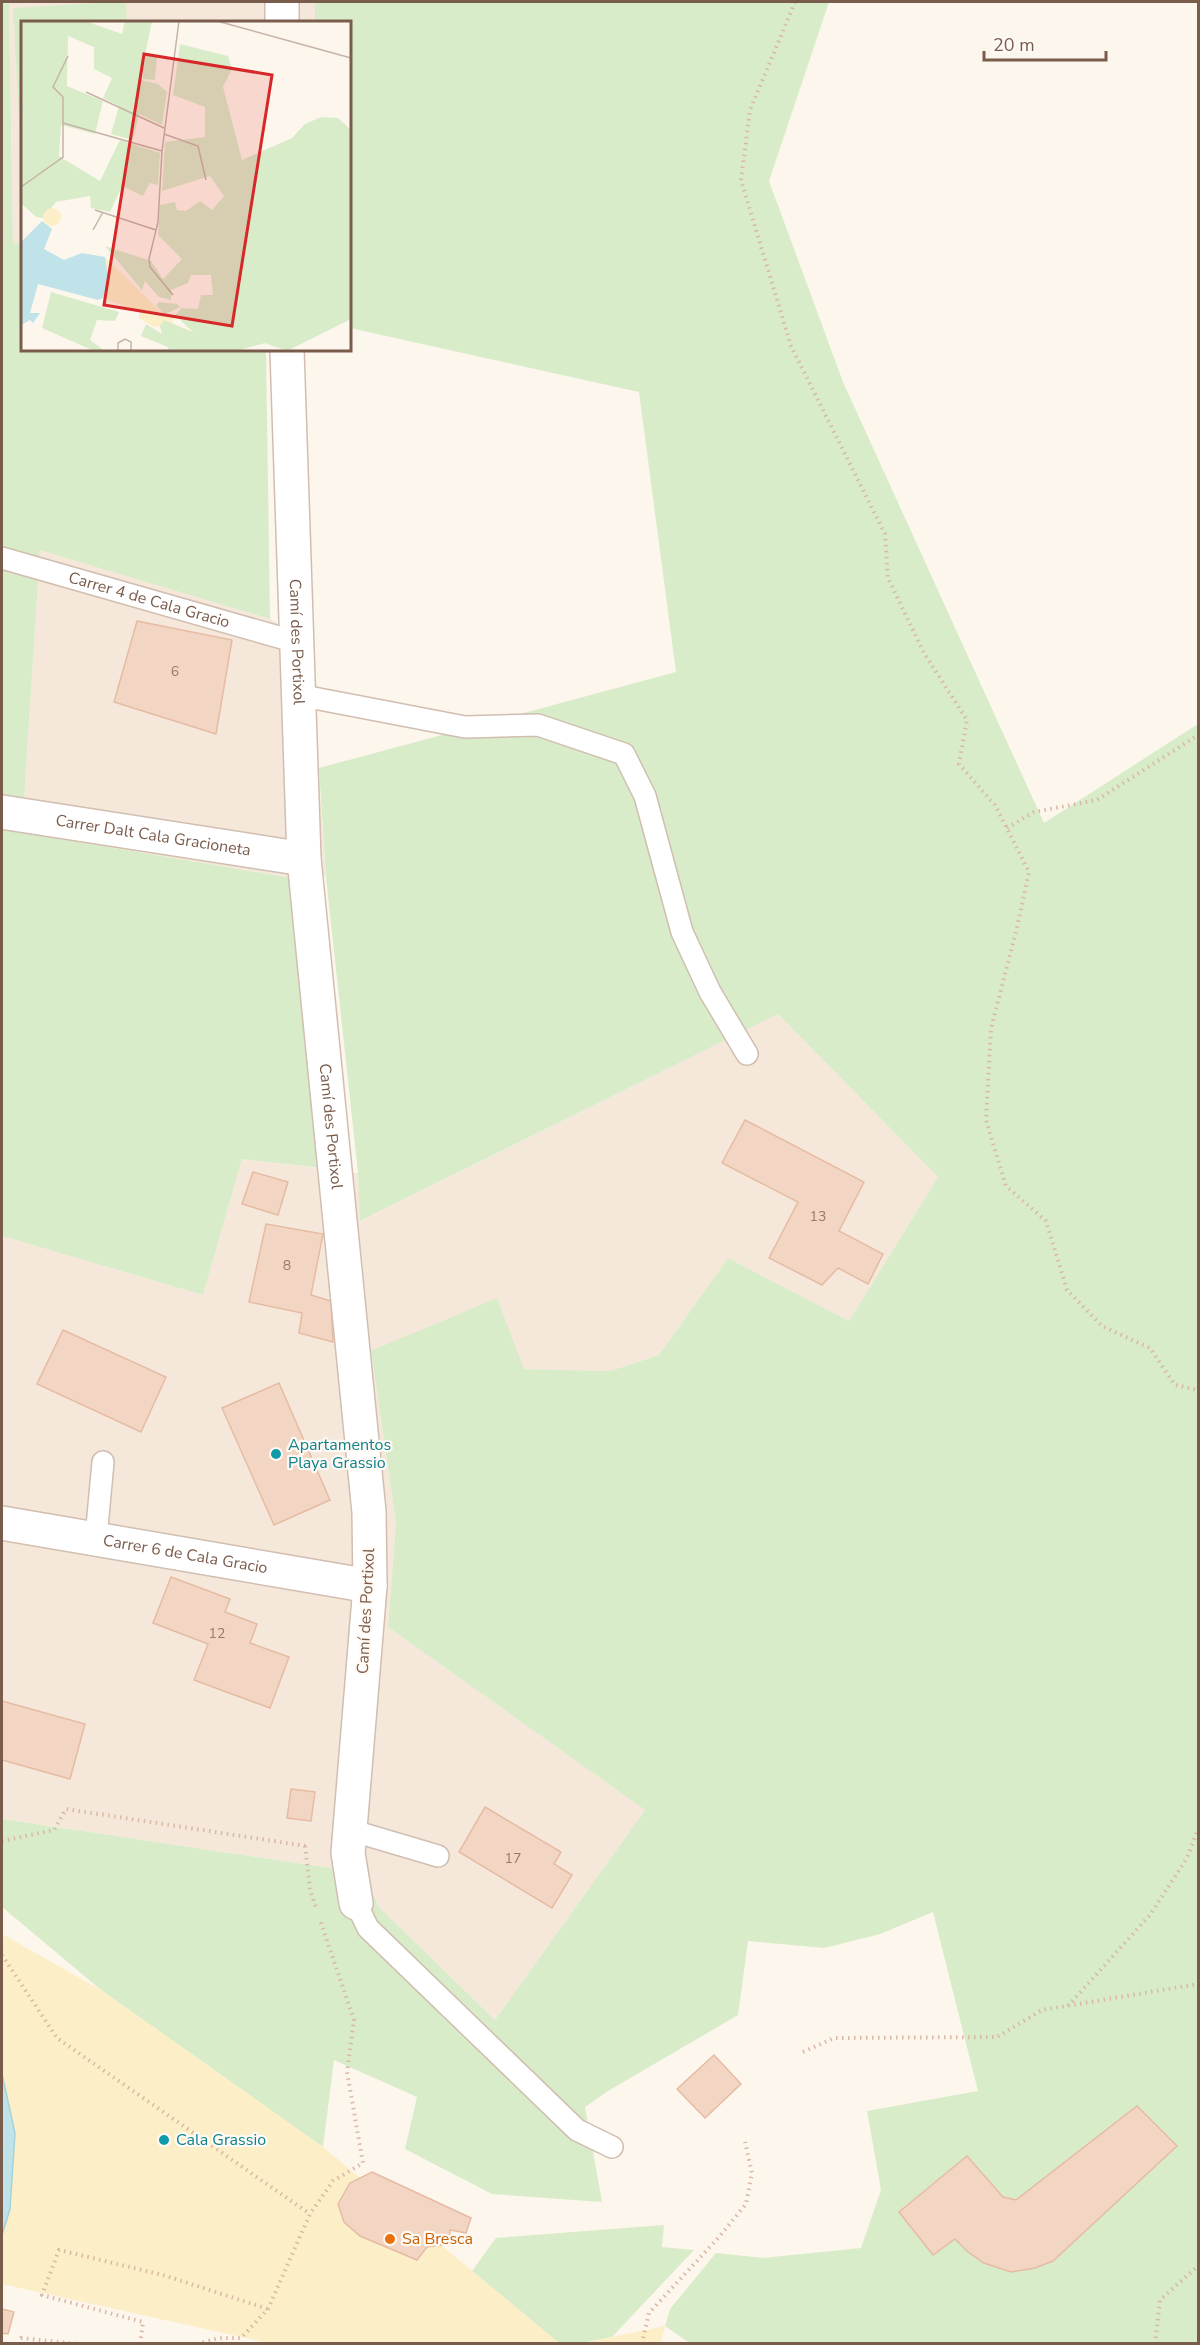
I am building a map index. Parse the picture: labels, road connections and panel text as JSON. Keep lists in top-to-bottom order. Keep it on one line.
{"streets":{"street":["Camí des Portixol","Carrer Dalt Cala Gracioneta","Carrer 6 de Cala Gracio"],"lane":["Carrer 4 de Cala Gracio"]},"crossings":[["Carrer 4 de Cala Gracio","Camí des Portixol"],["Camí des Portixol","Carrer Dalt Cala Gracioneta"],["Camí des Portixol","Carrer 6 de Cala Gracio"]],"places":["Apartamentos Playa Grassio","Cala Grassio","Sa Bresca"],"house_numbers":["6","13","8","12","17"],"scale_bar":"20 m"}
